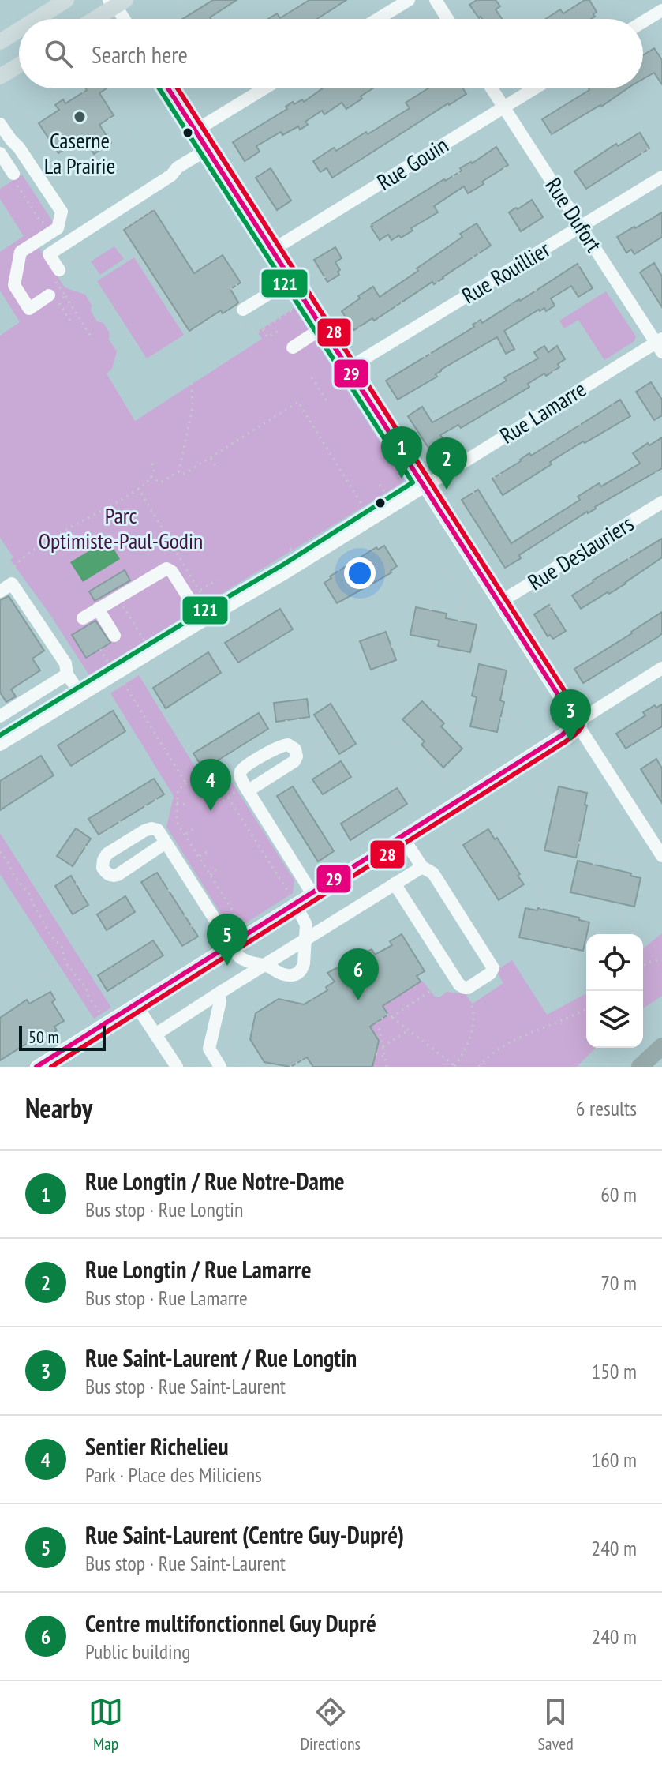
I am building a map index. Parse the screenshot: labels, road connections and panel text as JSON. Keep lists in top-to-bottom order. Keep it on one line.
{"streets":{"street":["Rue Gouin","Rue Dufort","Rue Rouillier","Rue Lamarre","Rue Deslauriers"]},"crossings":[["Rue Gouin","Rue Dufort"],["Rue Dufort","Rue Rouillier"],["Rue Dufort","Rue Lamarre"]],"parks":["Parc Optimiste-Paul-Godin"],"places":["Caserne La Prairie"],"lines":["transit line 29","transit line 28","transit line 121"],"scale_bar":"50 m","page":{"search":"Search here","pins":["1","2","3","4","5","6"],"scale":"50 m","heading":["Nearby","6 results"],"list":[{"mark":"1","name":"Rue Longtin / Rue Notre-Dame","note":"Bus stop · Rue Longtin","value":"60 m"},{"mark":"2","name":"Rue Longtin / Rue Lamarre","note":"Bus stop · Rue Lamarre","value":"70 m"},{"mark":"3","name":"Rue Saint-Laurent / Rue Longtin","note":"Bus stop · Rue Saint-Laurent","value":"150 m"},{"mark":"4","name":"Sentier Richelieu","note":"Park · Place des Miliciens","value":"160 m"},{"mark":"5","name":"Rue Saint-Laurent (Centre Guy-Dupré)","note":"Bus stop · Rue Saint-Laurent","value":"240 m"},{"mark":"6","name":"Centre multifonctionnel Guy Dupré","note":"Public building","value":"240 m"}],"nav":["Map","Directions","Saved"]}}
